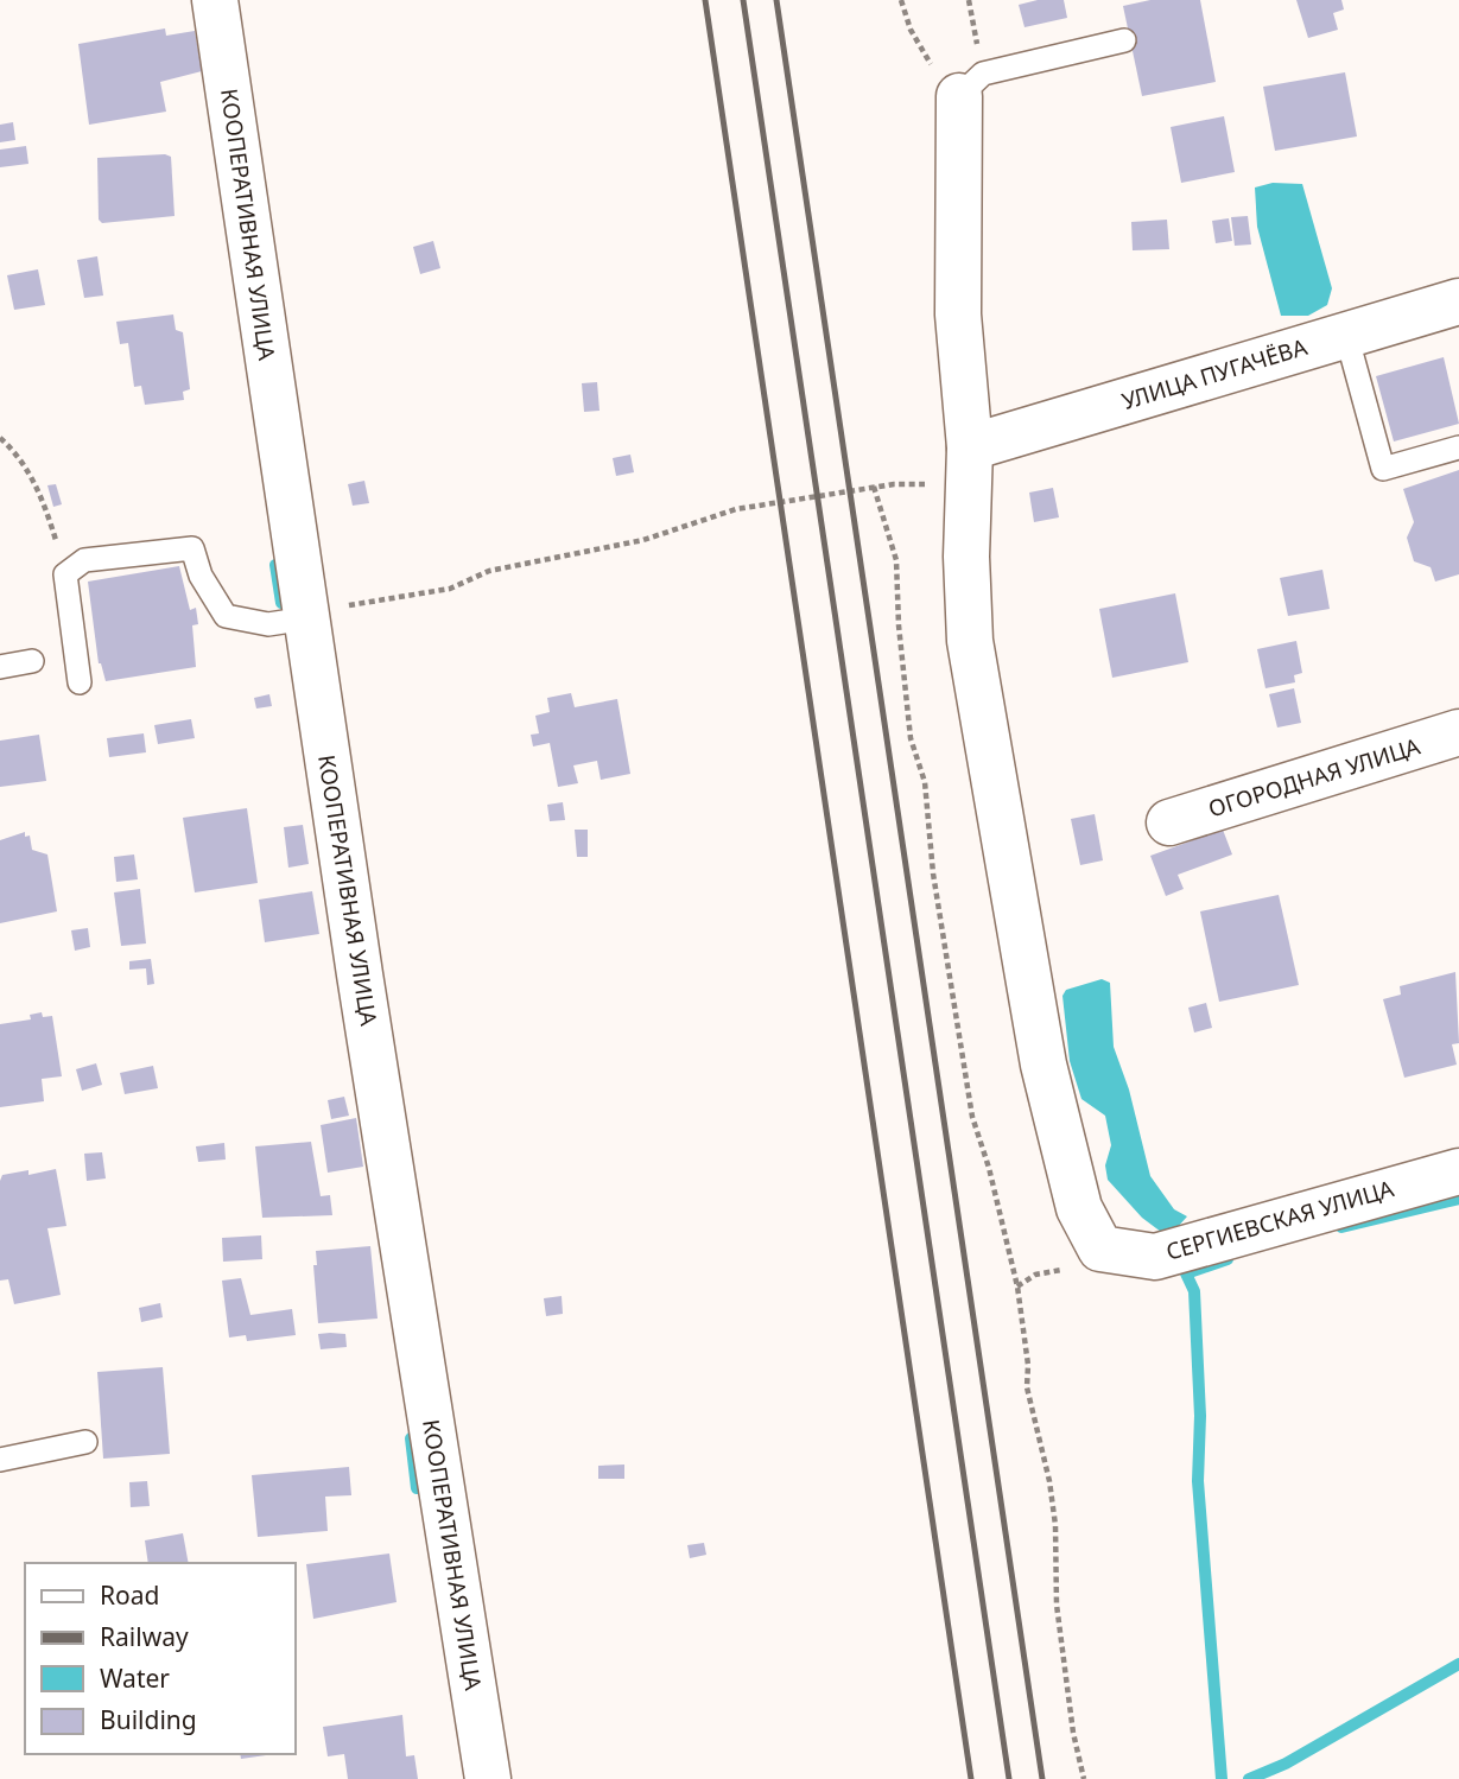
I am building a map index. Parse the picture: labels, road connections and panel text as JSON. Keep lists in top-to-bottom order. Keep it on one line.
{"streets":{"street":["КООПЕРАТИВНАЯ УЛИЦА","УЛИЦА ПУГАЧЁВА","ОГОРОДНАЯ УЛИЦА","СЕРГИЕВСКАЯ УЛИЦА"]},"crossings":[["УЛИЦА ПУГАЧЁВА","СЕРГИЕВСКАЯ УЛИЦА"]],"legend":["Road","Railway","Water","Building"]}
